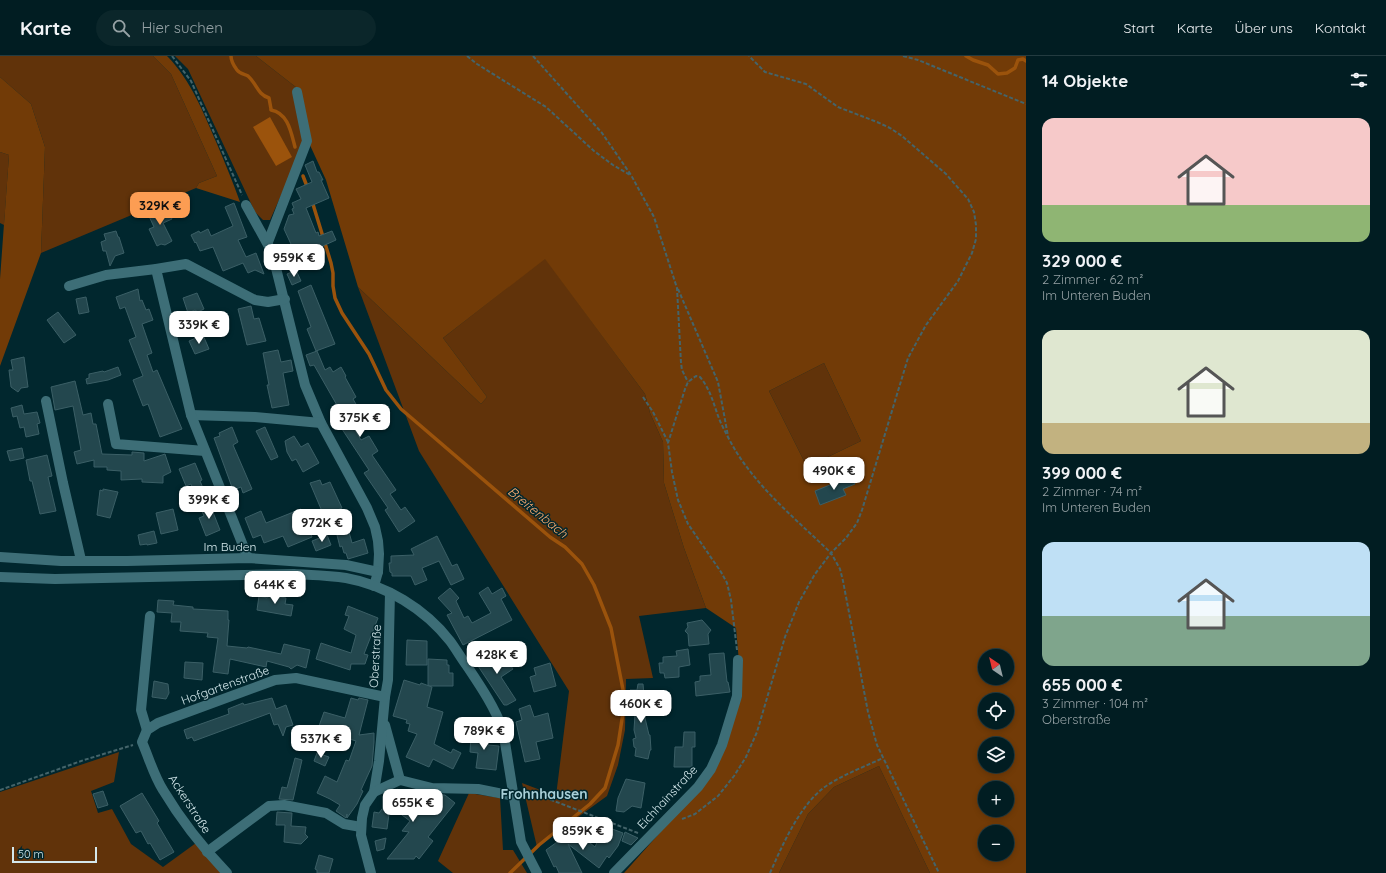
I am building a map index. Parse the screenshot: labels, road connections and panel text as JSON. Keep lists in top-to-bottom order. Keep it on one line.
{"streets":{"street":["Im Buden","Oberstraße","Hofgartenstraße","Eichhainstraße","Ackerstraße"]},"crossings":[["Oberstraße","Hofgartenstraße"]],"districts":["Frohnhausen"],"water":["Breitenbach"],"scale_bar":"50 m","north":"top left","page":{"header":"Karte","search":"Hier suchen","nav":["Start","Karte","Über uns","Kontakt"],"heading":"14 Objekte","list":[{"name":"329 000 €","note":"2 Zimmer · 62 m² · Im Unteren Buden"},{"name":"399 000 €","note":"2 Zimmer · 74 m² · Im Unteren Buden"},{"name":"655 000 €","note":"3 Zimmer · 104 m² · Oberstraße"}],"price":["329K €","959K €","339K €","375K €","490K €","399K €","972K €","644K €","428K €","460K €","789K €","537K €","655K €","859K €"],"map_buttons":["+","−"],"scale":"50 m"}}
